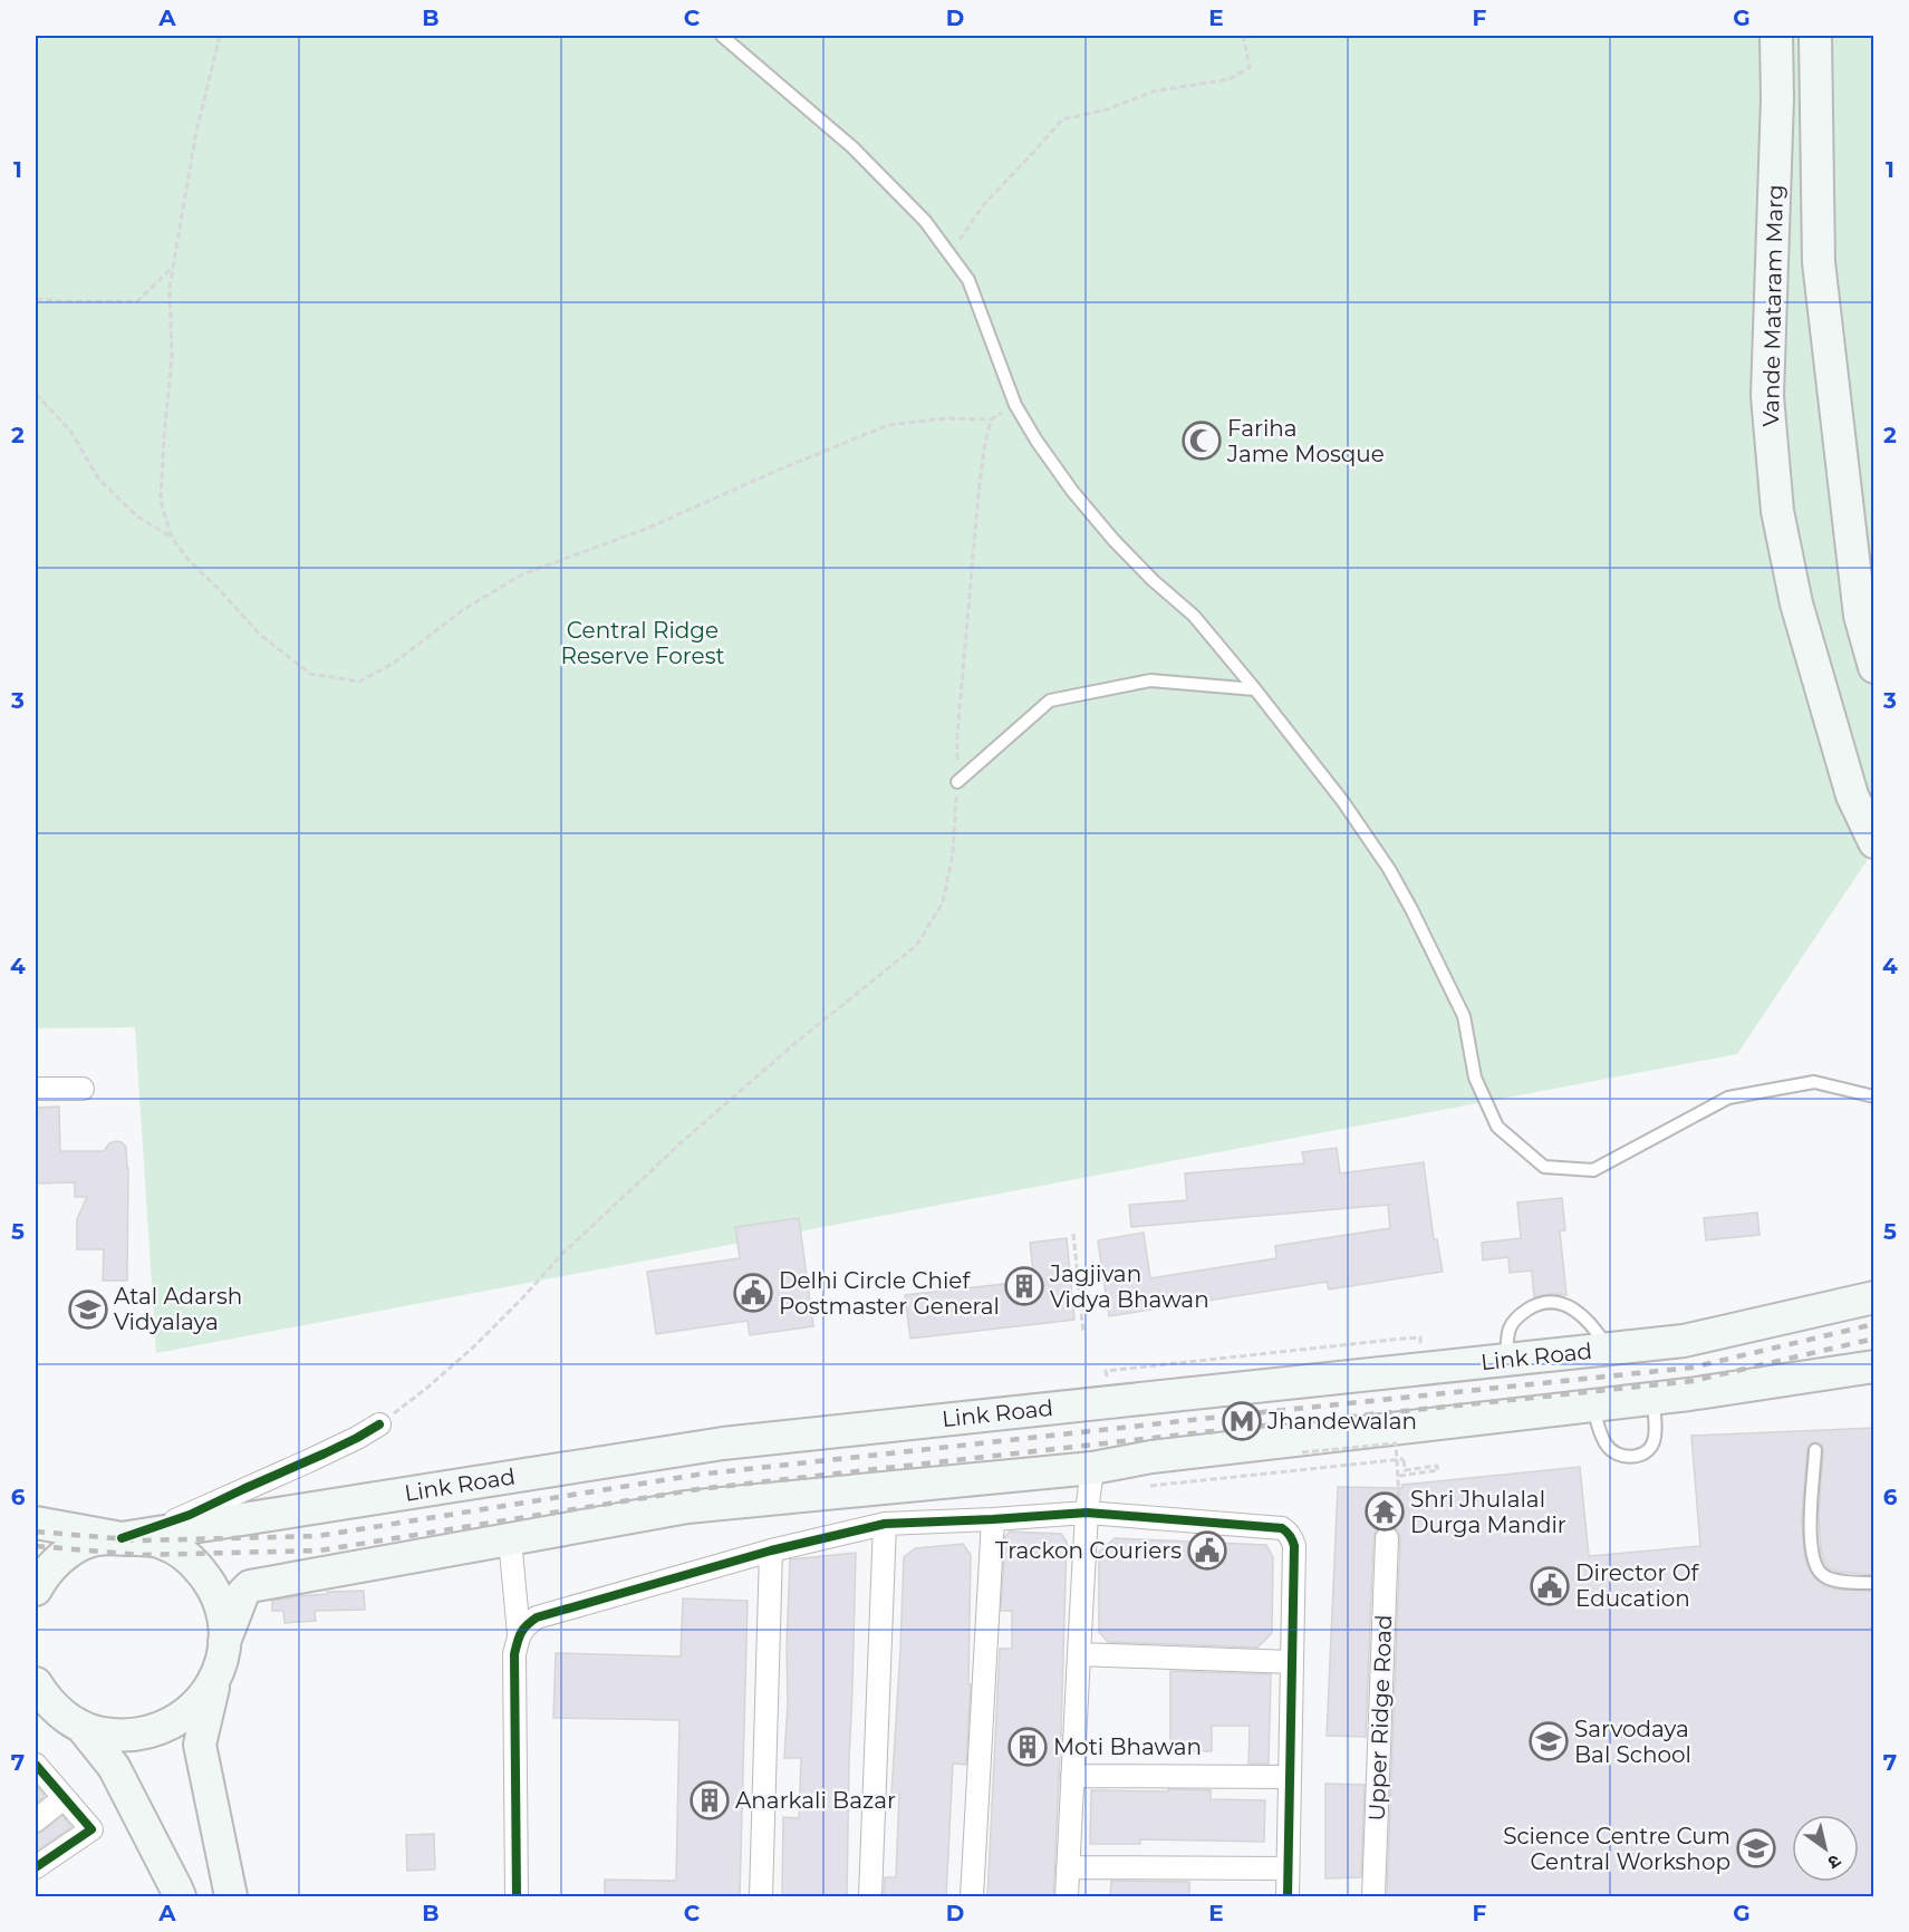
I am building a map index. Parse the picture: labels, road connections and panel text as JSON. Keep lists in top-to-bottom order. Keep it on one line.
{"streets":{"main road":["Vande Mataram Marg","Link Road"],"street":["Upper Ridge Road"]},"parks":["Central Ridge Reserve Forest"],"places":{"mosque":["Fariha Jame Mosque"],"building":["Jagjivan Vidya Bhawan","Moti Bhawan","Anarkali Bazar"],"public building":["Delhi Circle Chief Postmaster General","Trackon Couriers","Director Of Education"],"school or university":["Atal Adarsh Vidyalaya","Sarvodaya Bal School","Science Centre Cum Central Workshop"],"metro station":["Jhandewalan"],"temple":["Shri Jhulalal Durga Mandir"]},"north":"bottom right","grid":{"columns":["A","B","C","D","E","F","G"],"rows":["1","2","3","4","5","6","7"]}}
